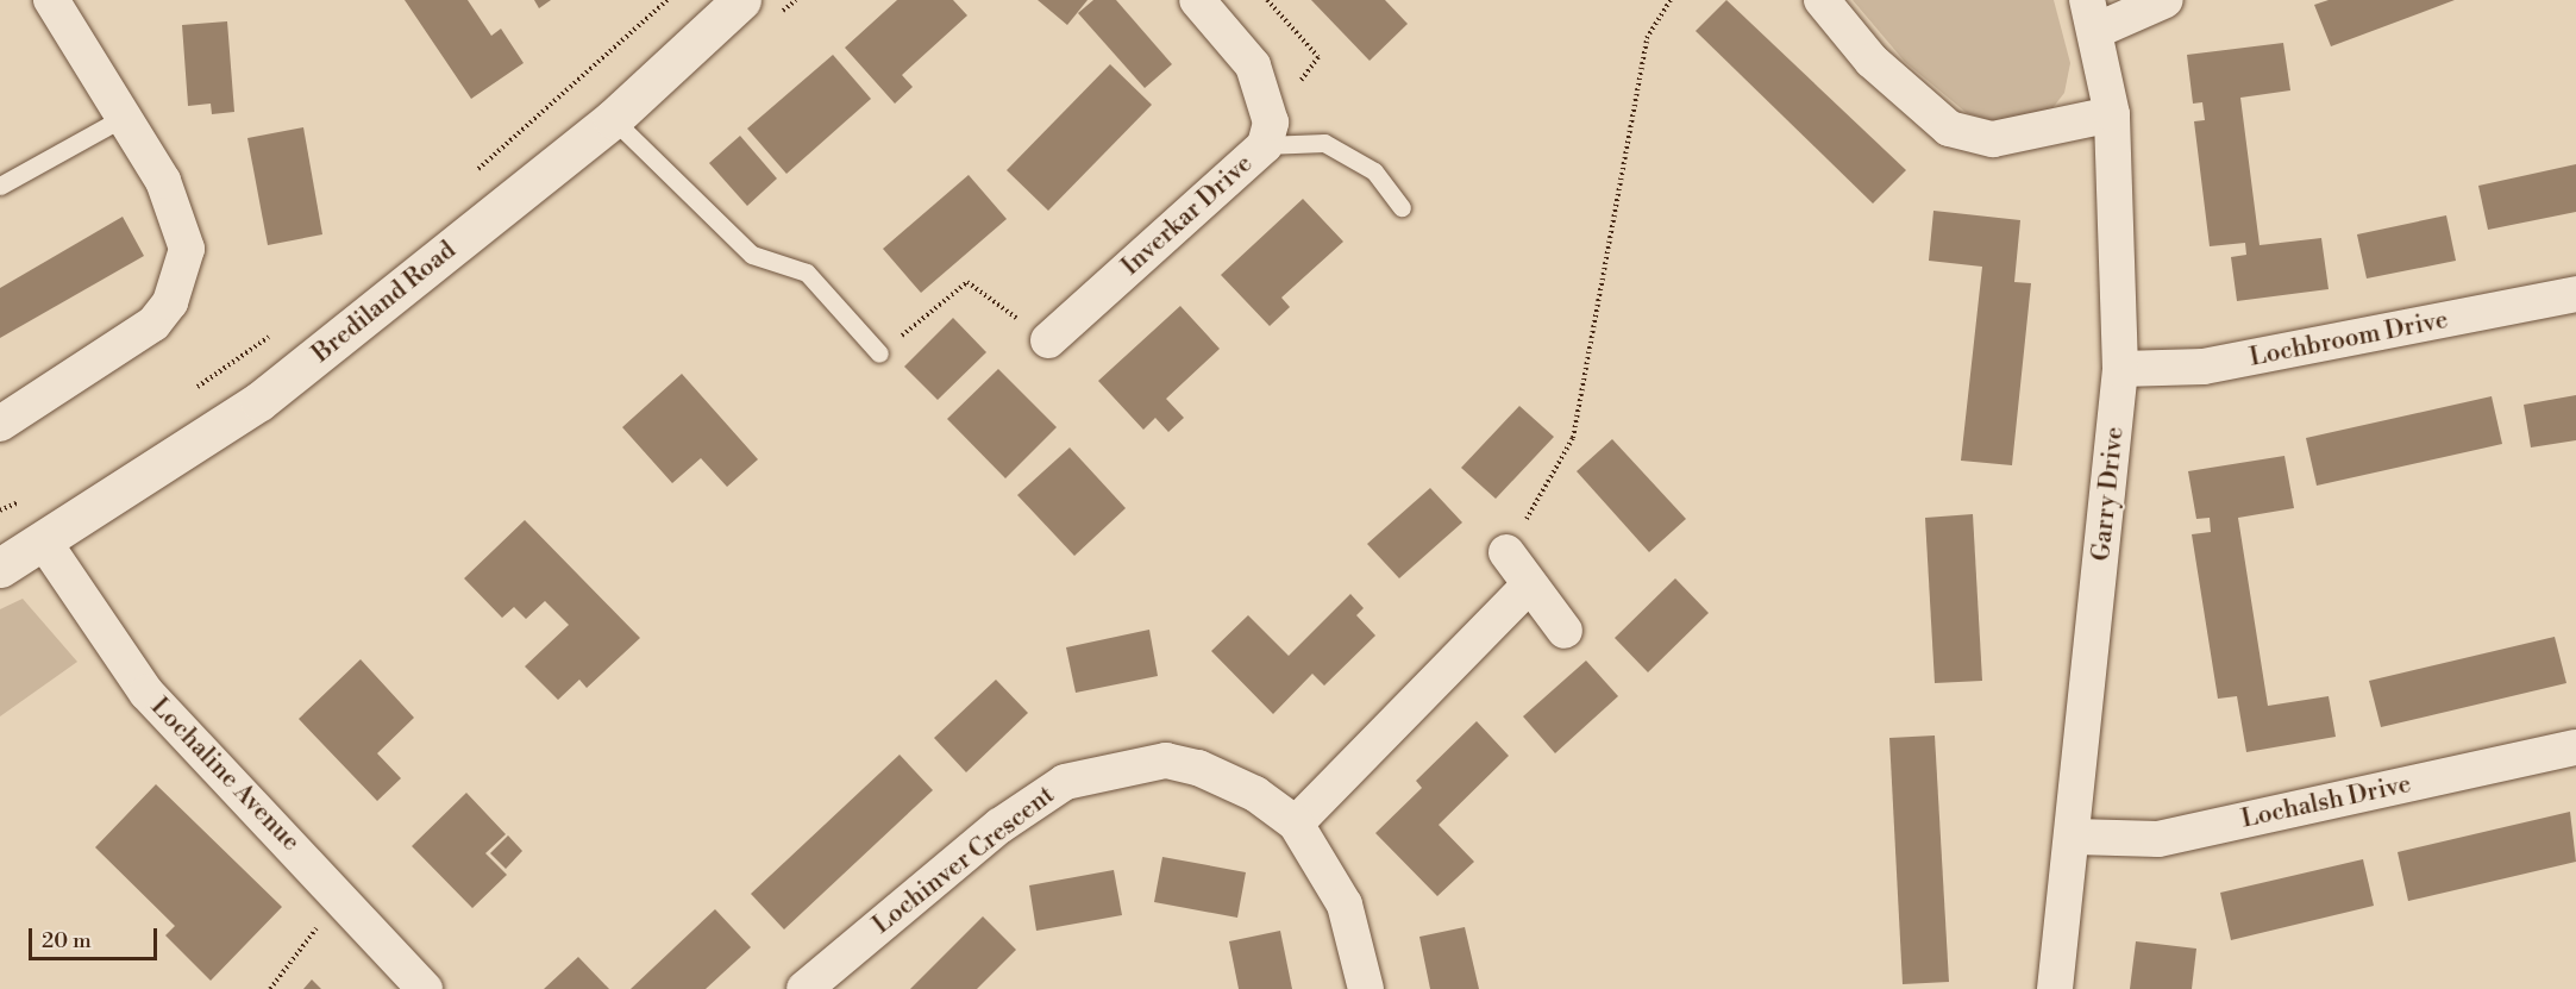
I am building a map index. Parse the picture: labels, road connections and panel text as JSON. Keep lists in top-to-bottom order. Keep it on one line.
{"streets":{"street":["Inverkar Drive","Brediland Road","Lochbroom Drive","Garry Drive","Lochaline Avenue","Lochalsh Drive","Lochinver Crescent"]},"crossings":[["Brediland Road","Lochaline Avenue"],["Lochbroom Drive","Garry Drive"],["Garry Drive","Lochalsh Drive"]],"scale_bar":"20 m"}
